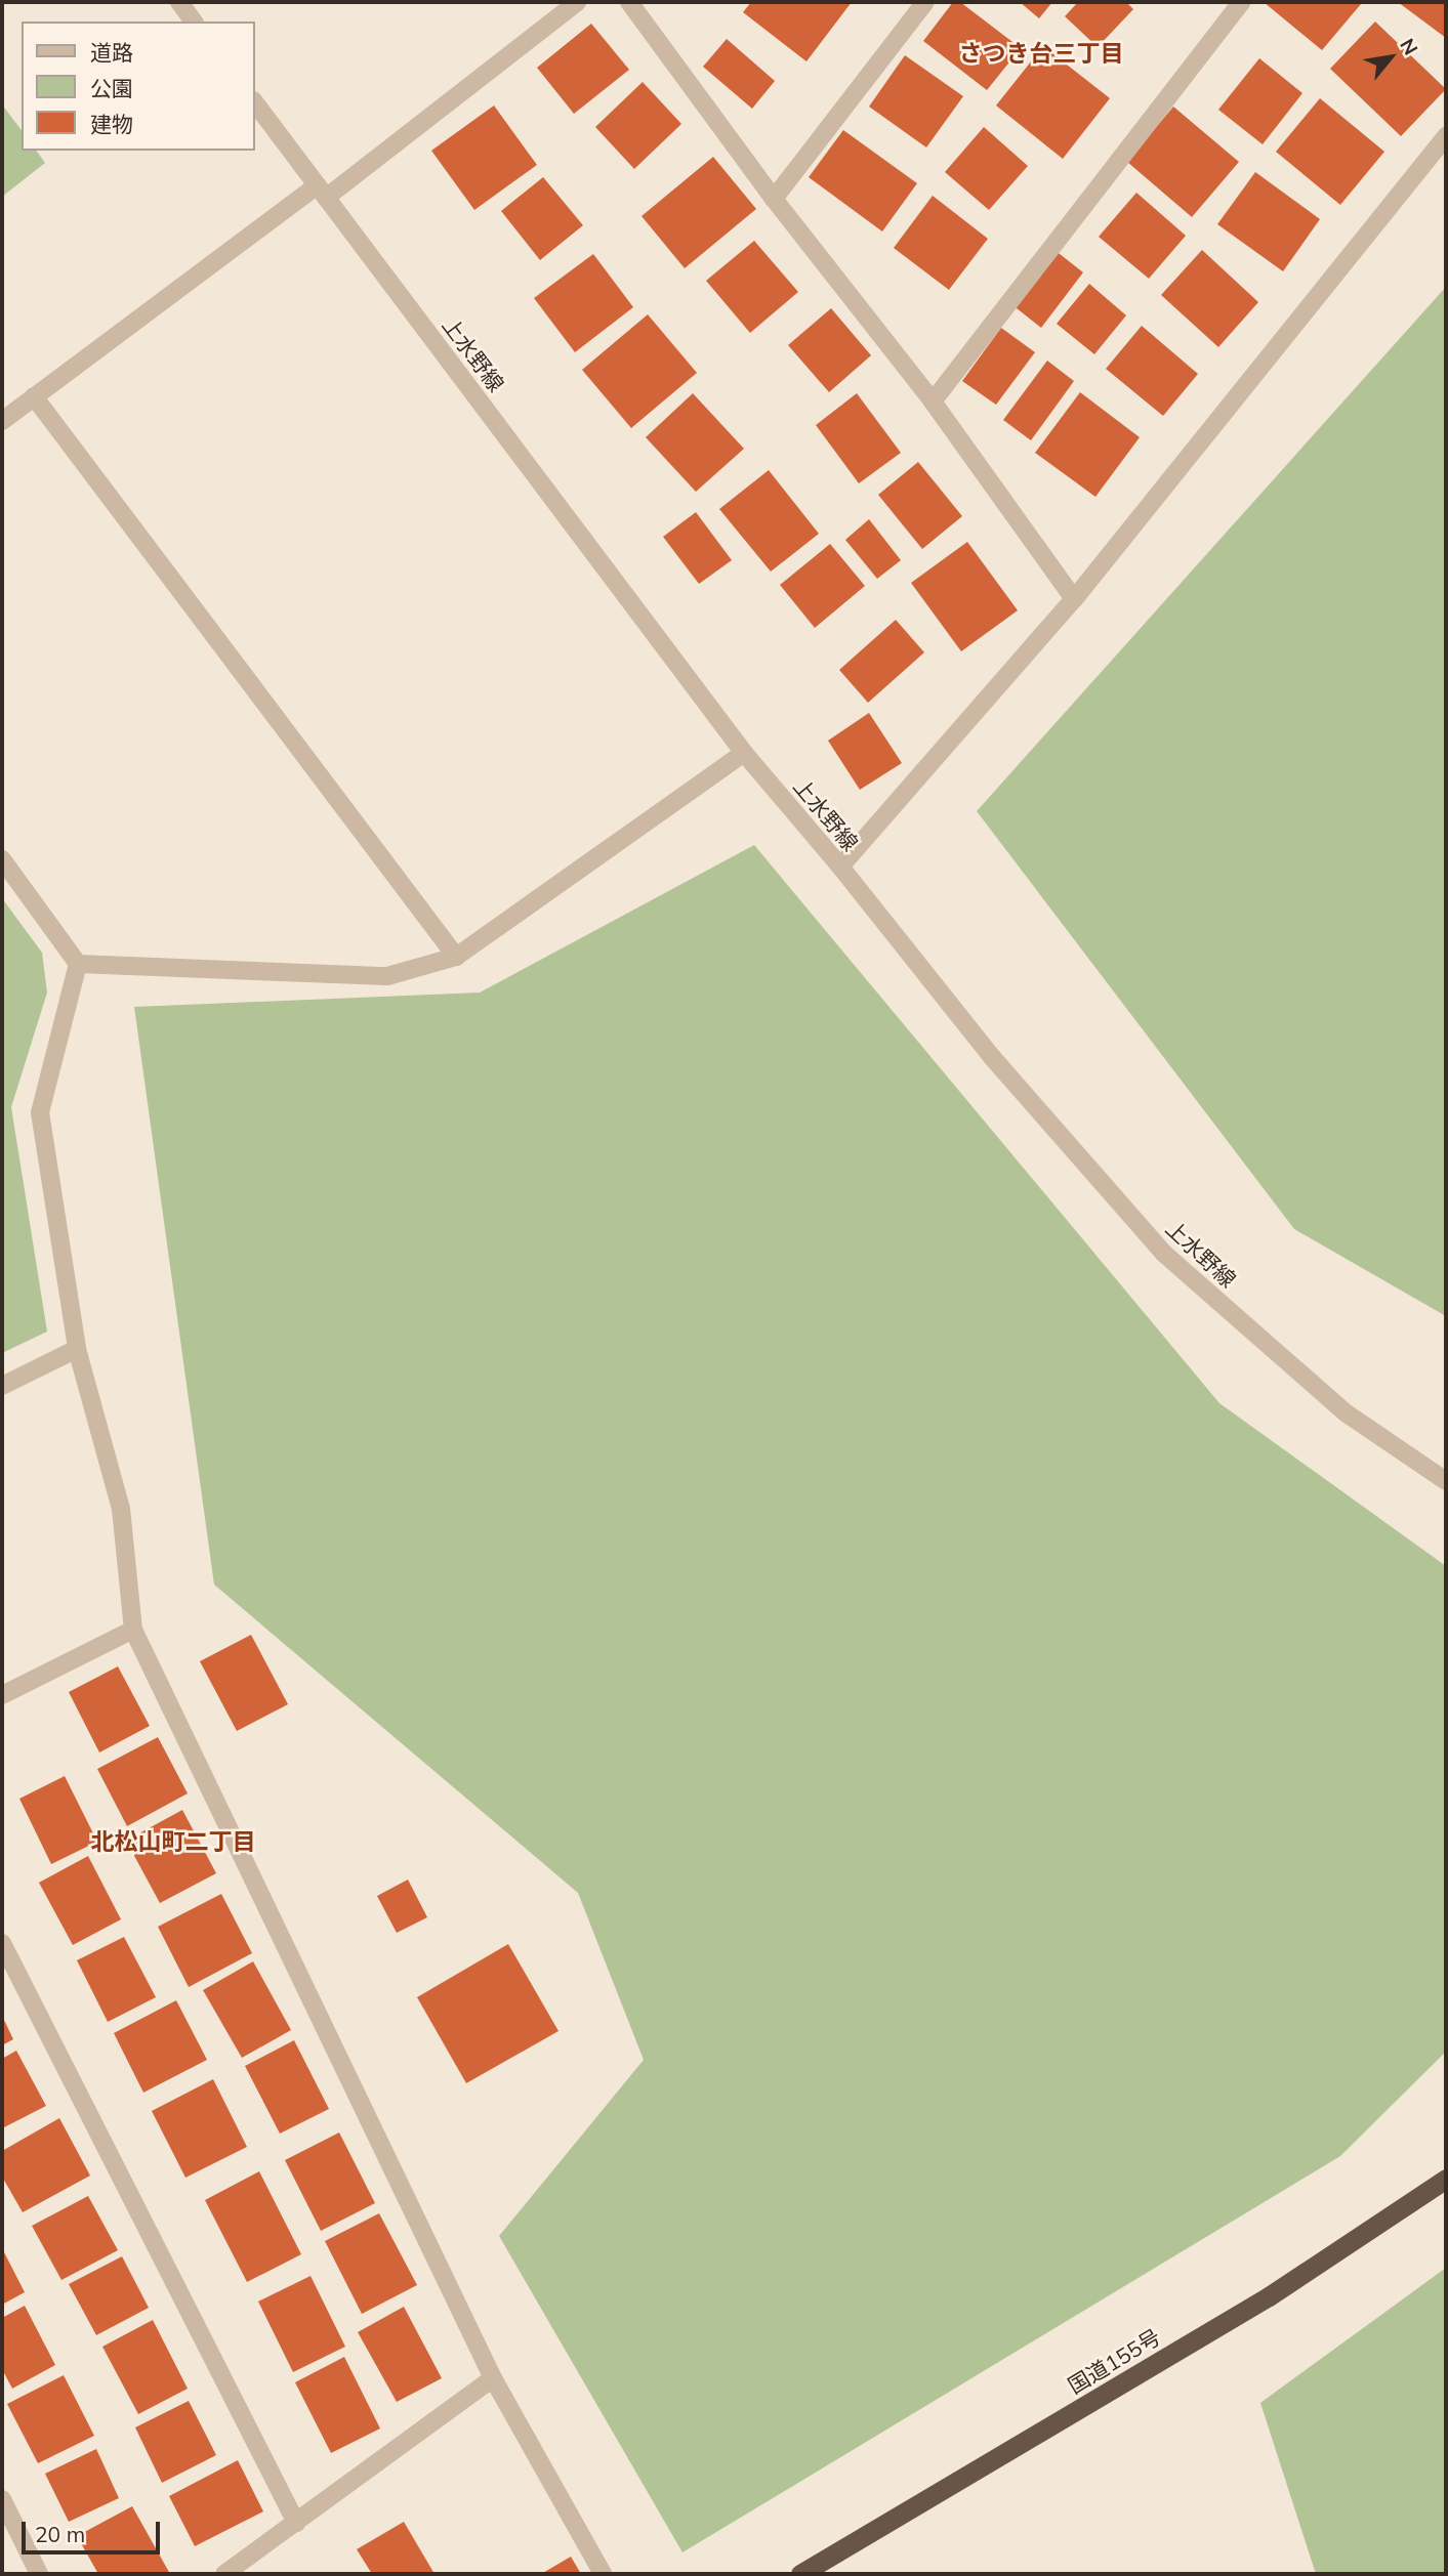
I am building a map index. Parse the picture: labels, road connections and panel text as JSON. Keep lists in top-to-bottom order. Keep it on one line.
{"streets":{"highway":["国道155号"],"street":["上水野線"]},"districts":["さつき台三丁目","北松山町二丁目"],"legend":["道路","公園","建物"],"scale_bar":"20 m","north":"top right"}
